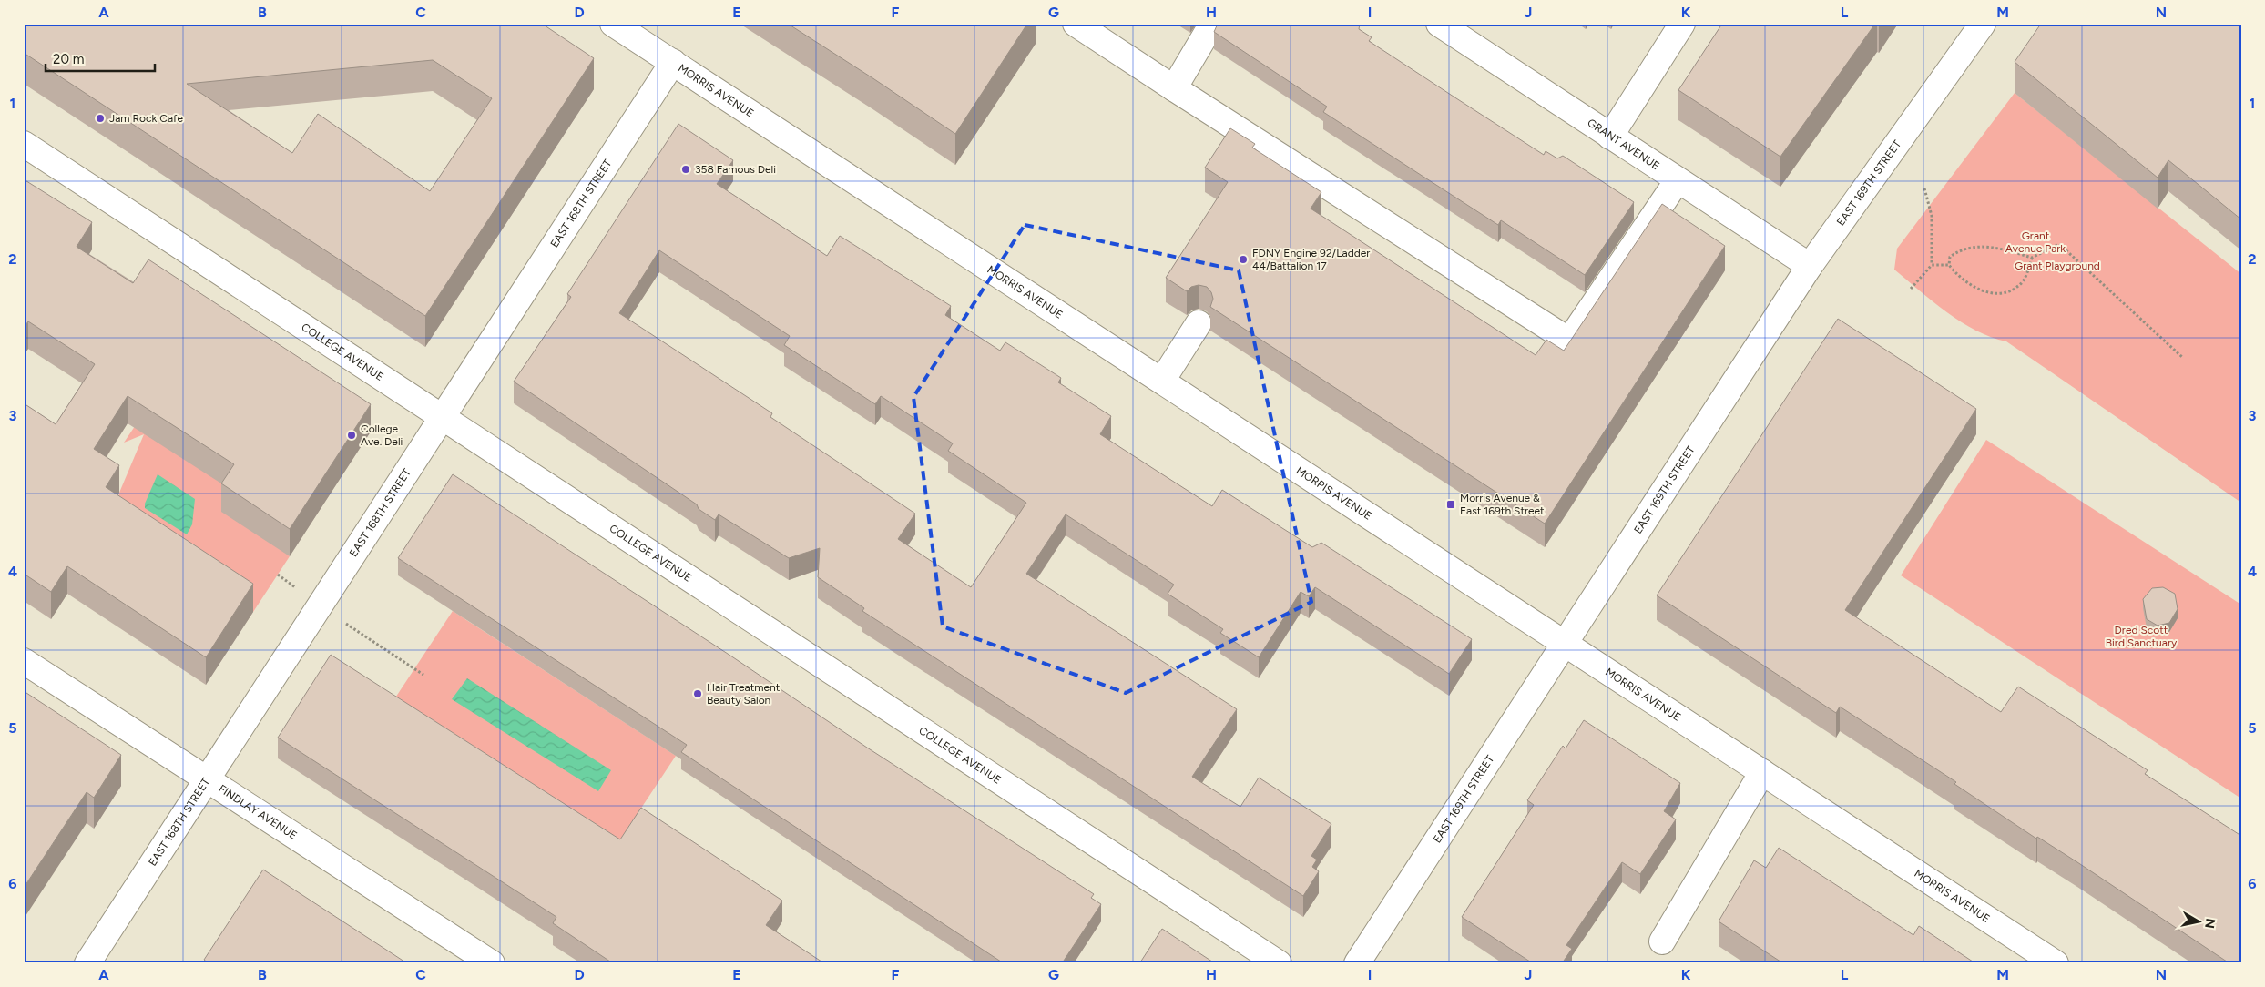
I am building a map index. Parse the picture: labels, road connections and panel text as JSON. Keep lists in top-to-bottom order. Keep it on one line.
{"streets":{"street":["MORRIS AVENUE","GRANT AVENUE","EAST 169TH STREET","EAST 168TH STREET","COLLEGE AVENUE","FINDLAY AVENUE"]},"crossings":[["MORRIS AVENUE","EAST 169TH STREET"],["MORRIS AVENUE","EAST 168TH STREET"],["GRANT AVENUE","EAST 169TH STREET"],["EAST 168TH STREET","COLLEGE AVENUE"],["EAST 168TH STREET","FINDLAY AVENUE"]],"parks":["Grant Avenue Park","Grant Playground","Dred Scott Bird Sanctuary"],"places":{"other":["Jam Rock Cafe","358 Famous Deli","FDNY Engine 92/Ladder 44/Battalion 17","College Ave. Deli","Hair Treatment Beauty Salon"],"transit":["Morris Avenue & East 169th Street"]},"scale_bar":"20 m","north":"right","grid":{"columns":["A","B","C","D","E","F","G","H","I","J","K","L","M","N"],"rows":["1","2","3","4","5","6"]}}
